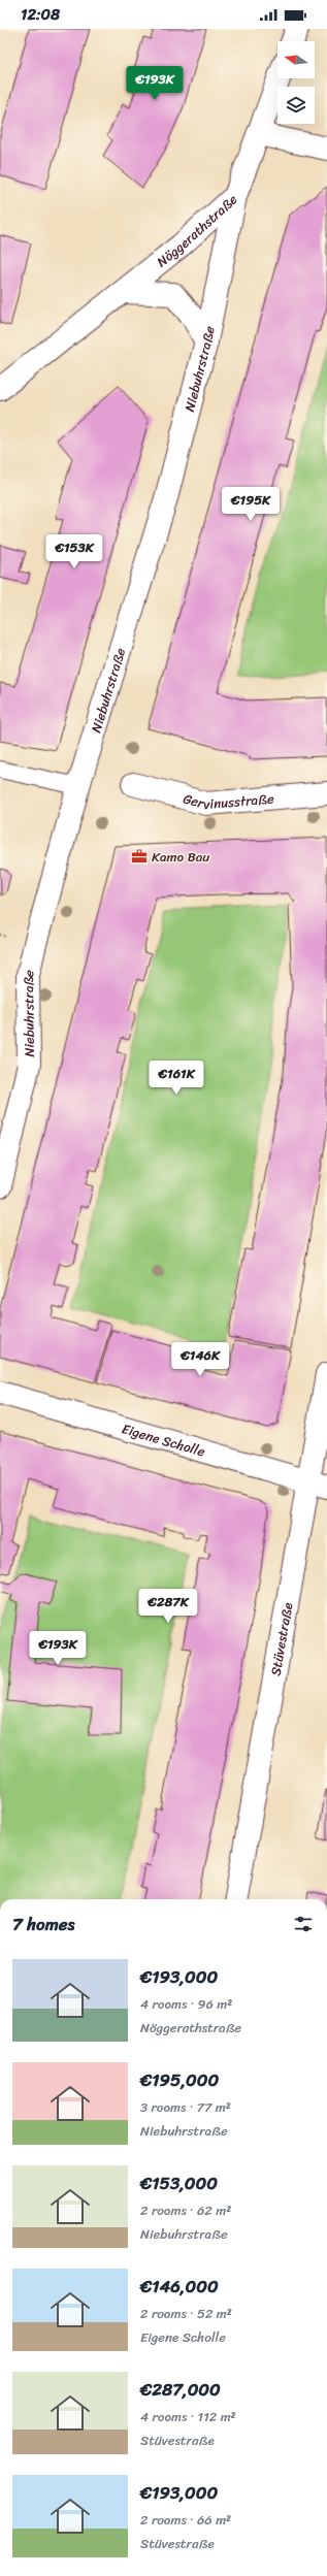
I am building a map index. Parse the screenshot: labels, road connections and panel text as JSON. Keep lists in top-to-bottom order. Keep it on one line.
{"streets":{"street":["Nöggerathstraße","Niebuhrstraße","Gervinusstraße","Eigene Scholle","Stüvestraße"]},"crossings":[["Nöggerathstraße","Niebuhrstraße"],["Eigene Scholle","Stüvestraße"]],"places":{"office":["Kamo Bau"]},"north":"left","page":{"status":"12:08","price":["€193K","€195K","€153K","€161K","€146K","€287K","€193K"],"heading":"7 homes","list":[{"name":"€193,000","note":"4 rooms · 96 m² · Nöggerathstraße"},{"name":"€195,000","note":"3 rooms · 77 m² · Niebuhrstraße"},{"name":"€153,000","note":"2 rooms · 62 m² · Niebuhrstraße"},{"name":"€146,000","note":"2 rooms · 52 m² · Eigene Scholle"},{"name":"€287,000","note":"4 rooms · 112 m² · Stüvestraße"},{"name":"€193,000","note":"2 rooms · 66 m² · Stüvestraße"}]}}
